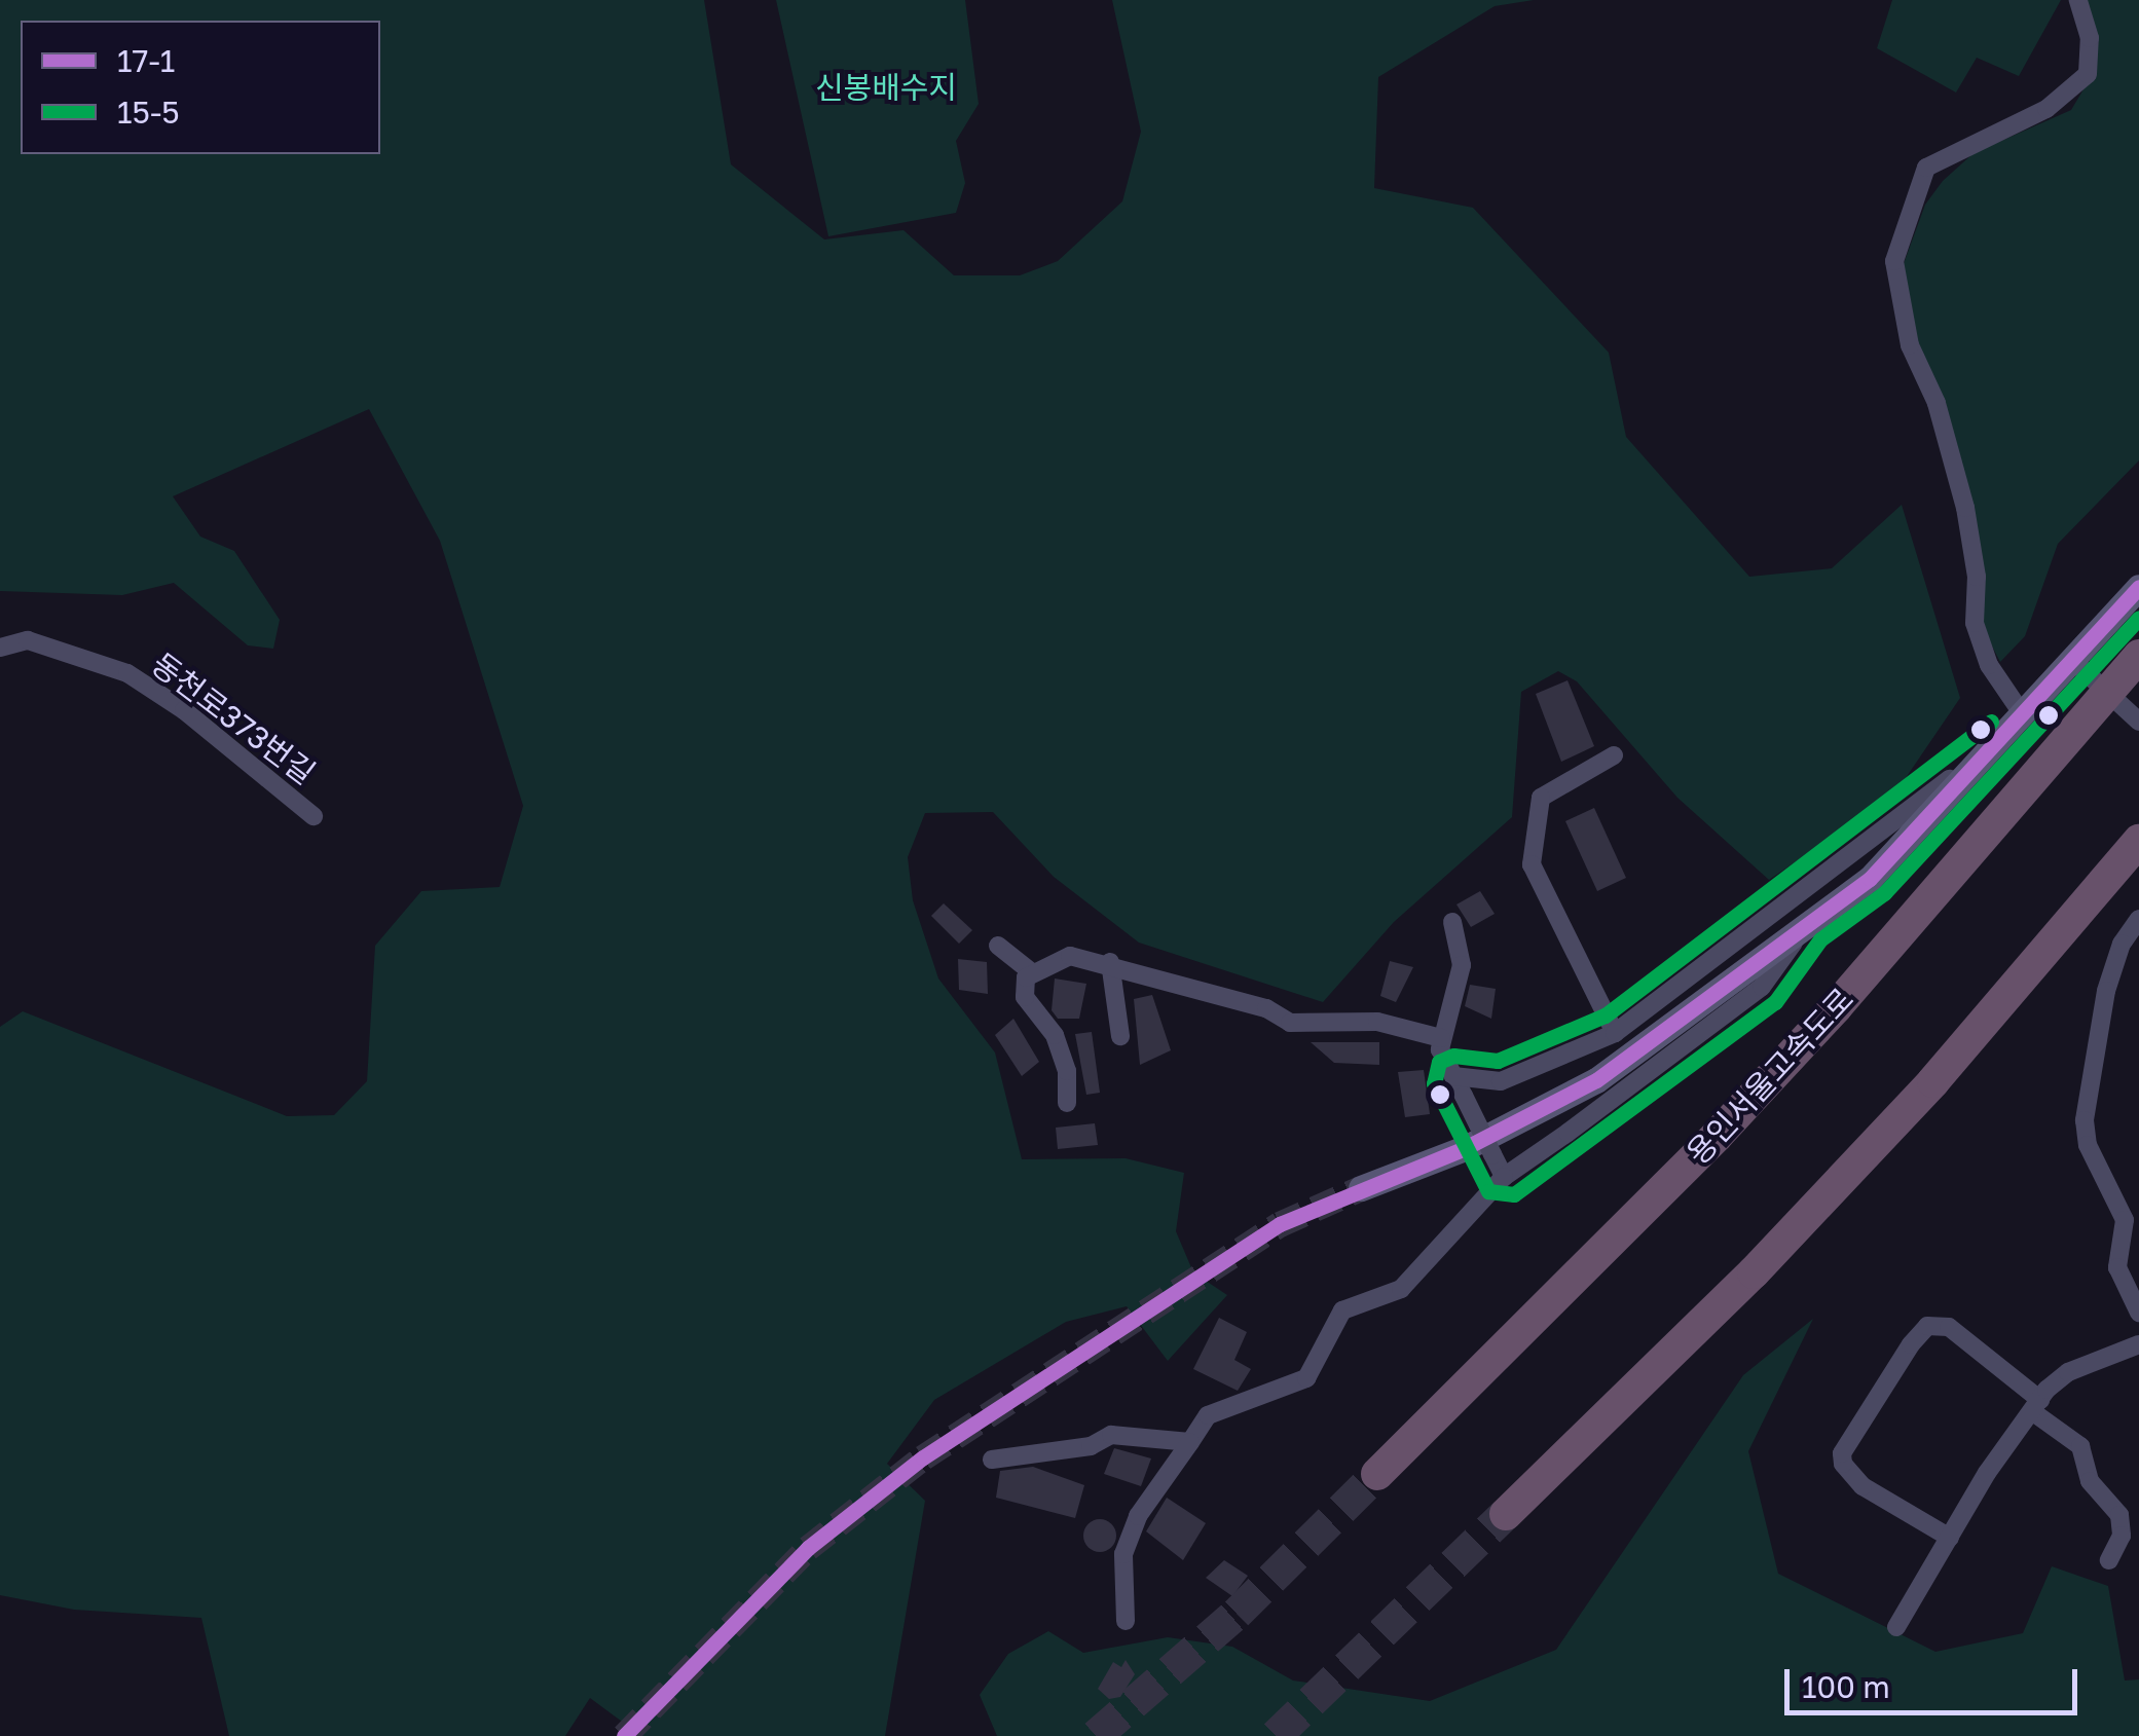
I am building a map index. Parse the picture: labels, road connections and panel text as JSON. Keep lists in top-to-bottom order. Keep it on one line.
{"streets":{"highway":["용인서울고속도로"],"street":["동천로373번길"]},"parks":["신봉배수지"],"lines":["transit line 17-1","transit line 15-5"],"legend":["17-1","15-5"],"scale_bar":"100 m"}
